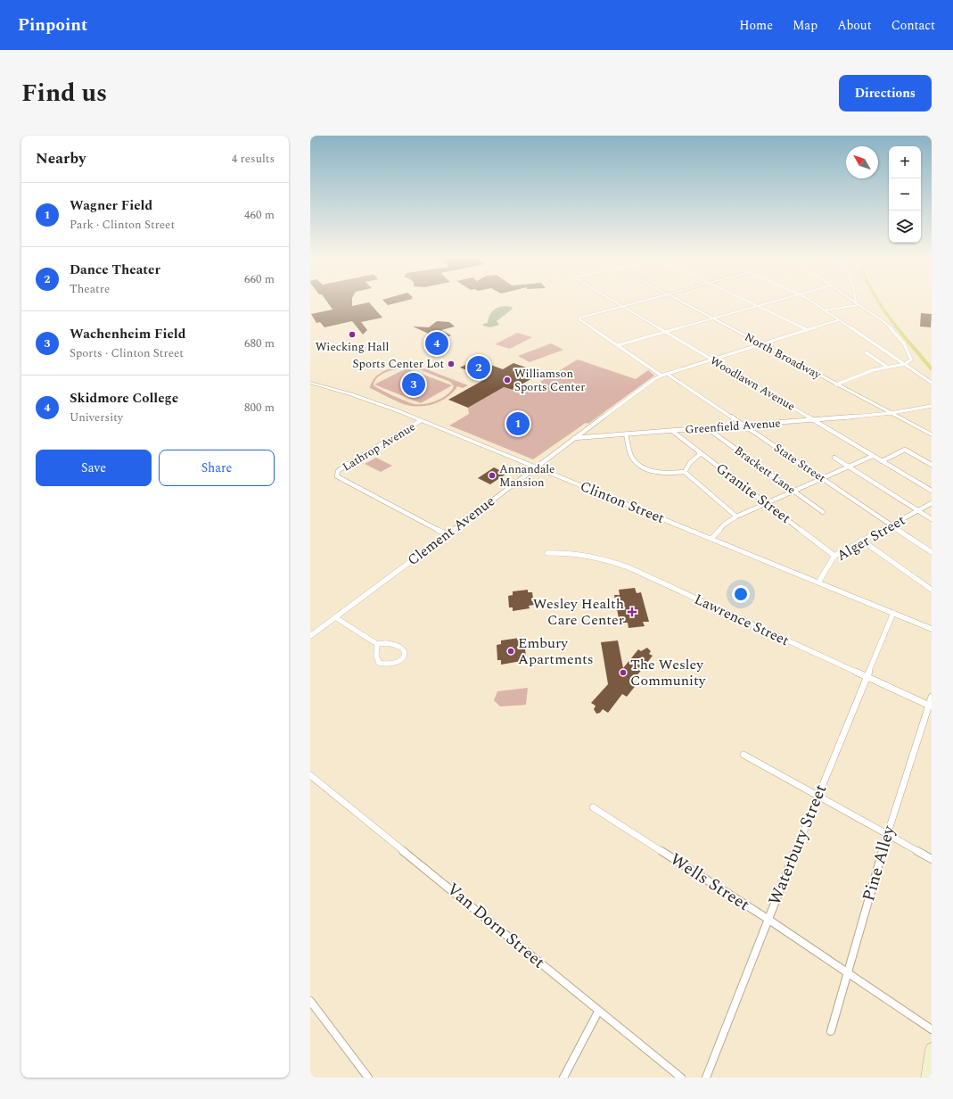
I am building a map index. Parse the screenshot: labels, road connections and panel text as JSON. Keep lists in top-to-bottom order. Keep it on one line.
{"streets":{"street":["North Broadway","Woodlawn Avenue","Greenfield Avenue","Lathrop Avenue","State Street","Brackett Lane","Granite Street","Clinton Street","Clement Avenue","Alger Street","Lawrence Street","Waterbury Street","Pine Alley","Wells Street","Van Dorn Street"]},"crossings":[["North Broadway","Greenfield Avenue"],["North Broadway","Clement Avenue"],["Woodlawn Avenue","Greenfield Avenue"],["Woodlawn Avenue","Clement Avenue"],["Greenfield Avenue","State Street"],["Greenfield Avenue","Brackett Lane"],["Greenfield Avenue","Granite Street"],["Greenfield Avenue","Clement Avenue"],["Lathrop Avenue","Clinton Street"],["Lathrop Avenue","Clement Avenue"],["State Street","Clement Avenue"],["State Street","Alger Street"],["Granite Street","Alger Street"],["Clinton Street","Clement Avenue"],["Clinton Street","Alger Street"],["Clinton Street","Waterbury Street"],["Lawrence Street","Waterbury Street"],["Lawrence Street","Pine Alley"],["Waterbury Street","Wells Street"],["Pine Alley","Wells Street"]],"places":{"other":["Wiecking Hall","Sports Center Lot","Williamson Sports Center","Annandale Mansion","Embury Apartments","The Wesley Community"],"health":["Wesley Health Care Center"]},"north":"top left","page":{"header":"Pinpoint","nav":["Home","Map","About","Contact"],"title":"Find us","buttons":["Directions",["Save","Share"]],"heading":["Nearby","4 results"],"map_buttons":["+","−"],"list":[{"mark":"1","name":"Wagner Field","note":"Park · Clinton Street","value":"460 m"},{"mark":"2","name":"Dance Theater","note":"Theatre","value":"660 m"},{"mark":"3","name":"Wachenheim Field","note":"Sports · Clinton Street","value":"680 m"},{"mark":"4","name":"Skidmore College","note":"University","value":"800 m"}],"pins":["4","2","3","1"]}}
